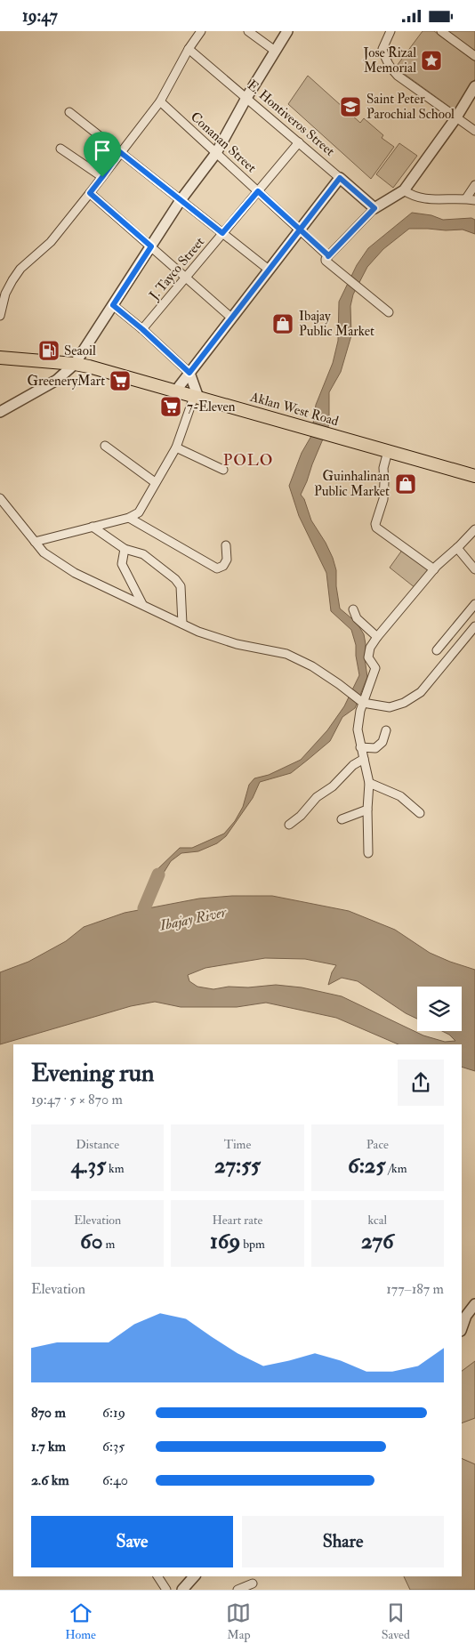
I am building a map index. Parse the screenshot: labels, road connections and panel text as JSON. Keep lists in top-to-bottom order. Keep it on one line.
{"streets":{"main road":["Aklan West Road"],"street":["E. Hontiveros Street","Conanan Street","J. Tayco Street"]},"crossings":[["E. Hontiveros Street","J. Tayco Street"],["Conanan Street","J. Tayco Street"]],"districts":["POLO"],"water":["Ibajay River"],"places":{"place":["Jose Rizal Memorial"],"school or university":["Saint Peter Parochial School"],"shop":["Ibajay Public Market","Guinhalinan Public Market"],"fuel station":["Seaoil"],"supermarket":["GreeneryMart","7-Eleven"]},"page":{"status":"19:47","heading":["Evening run","19:47 · 5 × 870 m"],"stats":[["Distance","4.35 km"],["Time","27:55"],["Pace","6:25 /km"],["Elevation","60 m"],["Heart rate","169 bpm"],["kcal","276"]],"chart":["Elevation","177–187 m"],"list":[{"name":"870 m","note":"6:19"},{"name":"1.7 km","note":"6:35"},{"name":"2.6 km","note":"6:40"}],"buttons":["Save","Share"],"tabs":["Home","Map","Saved"]}}
